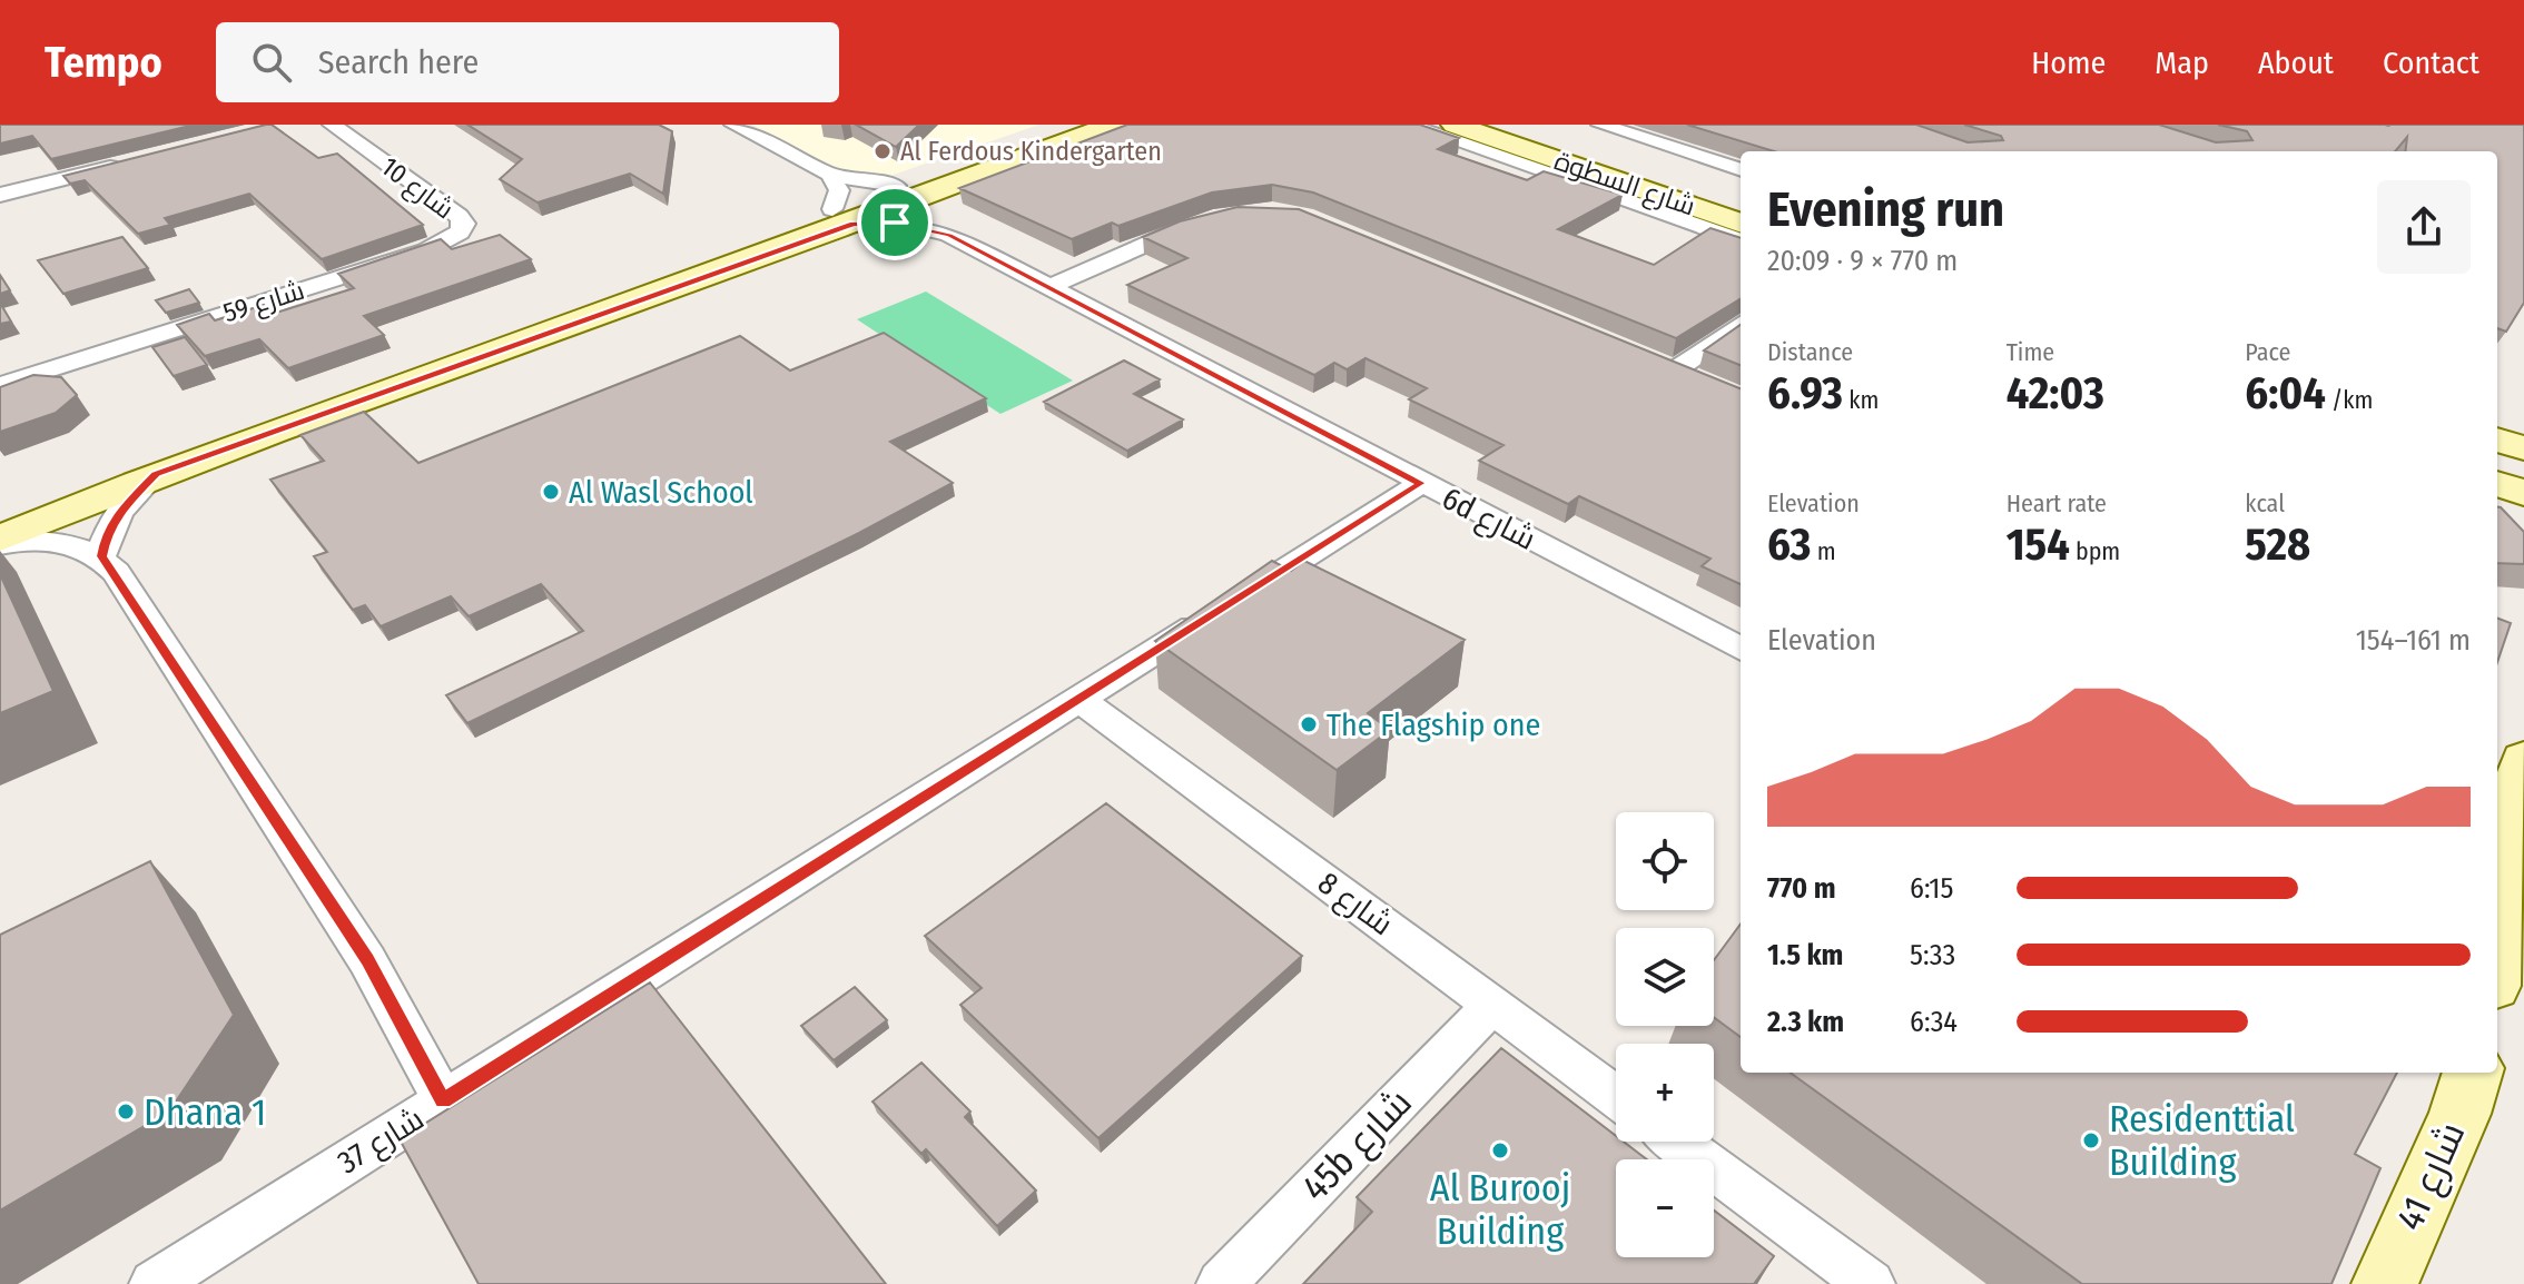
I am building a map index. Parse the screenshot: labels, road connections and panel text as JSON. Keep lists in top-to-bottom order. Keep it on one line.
{"streets":{"main road":["شارع السطوة","شارع 41"],"street":["شارع 10","شارع 59","6d شارع","8 شارع","شارع 37","45b شارع"]},"crossings":[["شارع 10","شارع 59"],["6d شارع","شارع 37"],["8 شارع","شارع 37"],["8 شارع","45b شارع"]],"places":["Al Ferdous Kindergarten","Al Wasl School","The Flagship one","Dhana 1","Residenttial Building","Al Burooj Building"],"page":{"header":"Tempo","search":"Search here","nav":["Home","Map","About","Contact"],"heading":["Evening run","20:09 · 9 × 770 m"],"stats":[["Distance","6.93 km"],["Time","42:03"],["Pace","6:04 /km"],["Elevation","63 m"],["Heart rate","154 bpm"],["kcal","528"]],"chart":["Elevation","154–161 m"],"map_buttons":["+","−"],"list":[{"name":"770 m","note":"6:15"},{"name":"1.5 km","note":"5:33"},{"name":"2.3 km","note":"6:34"}]}}
